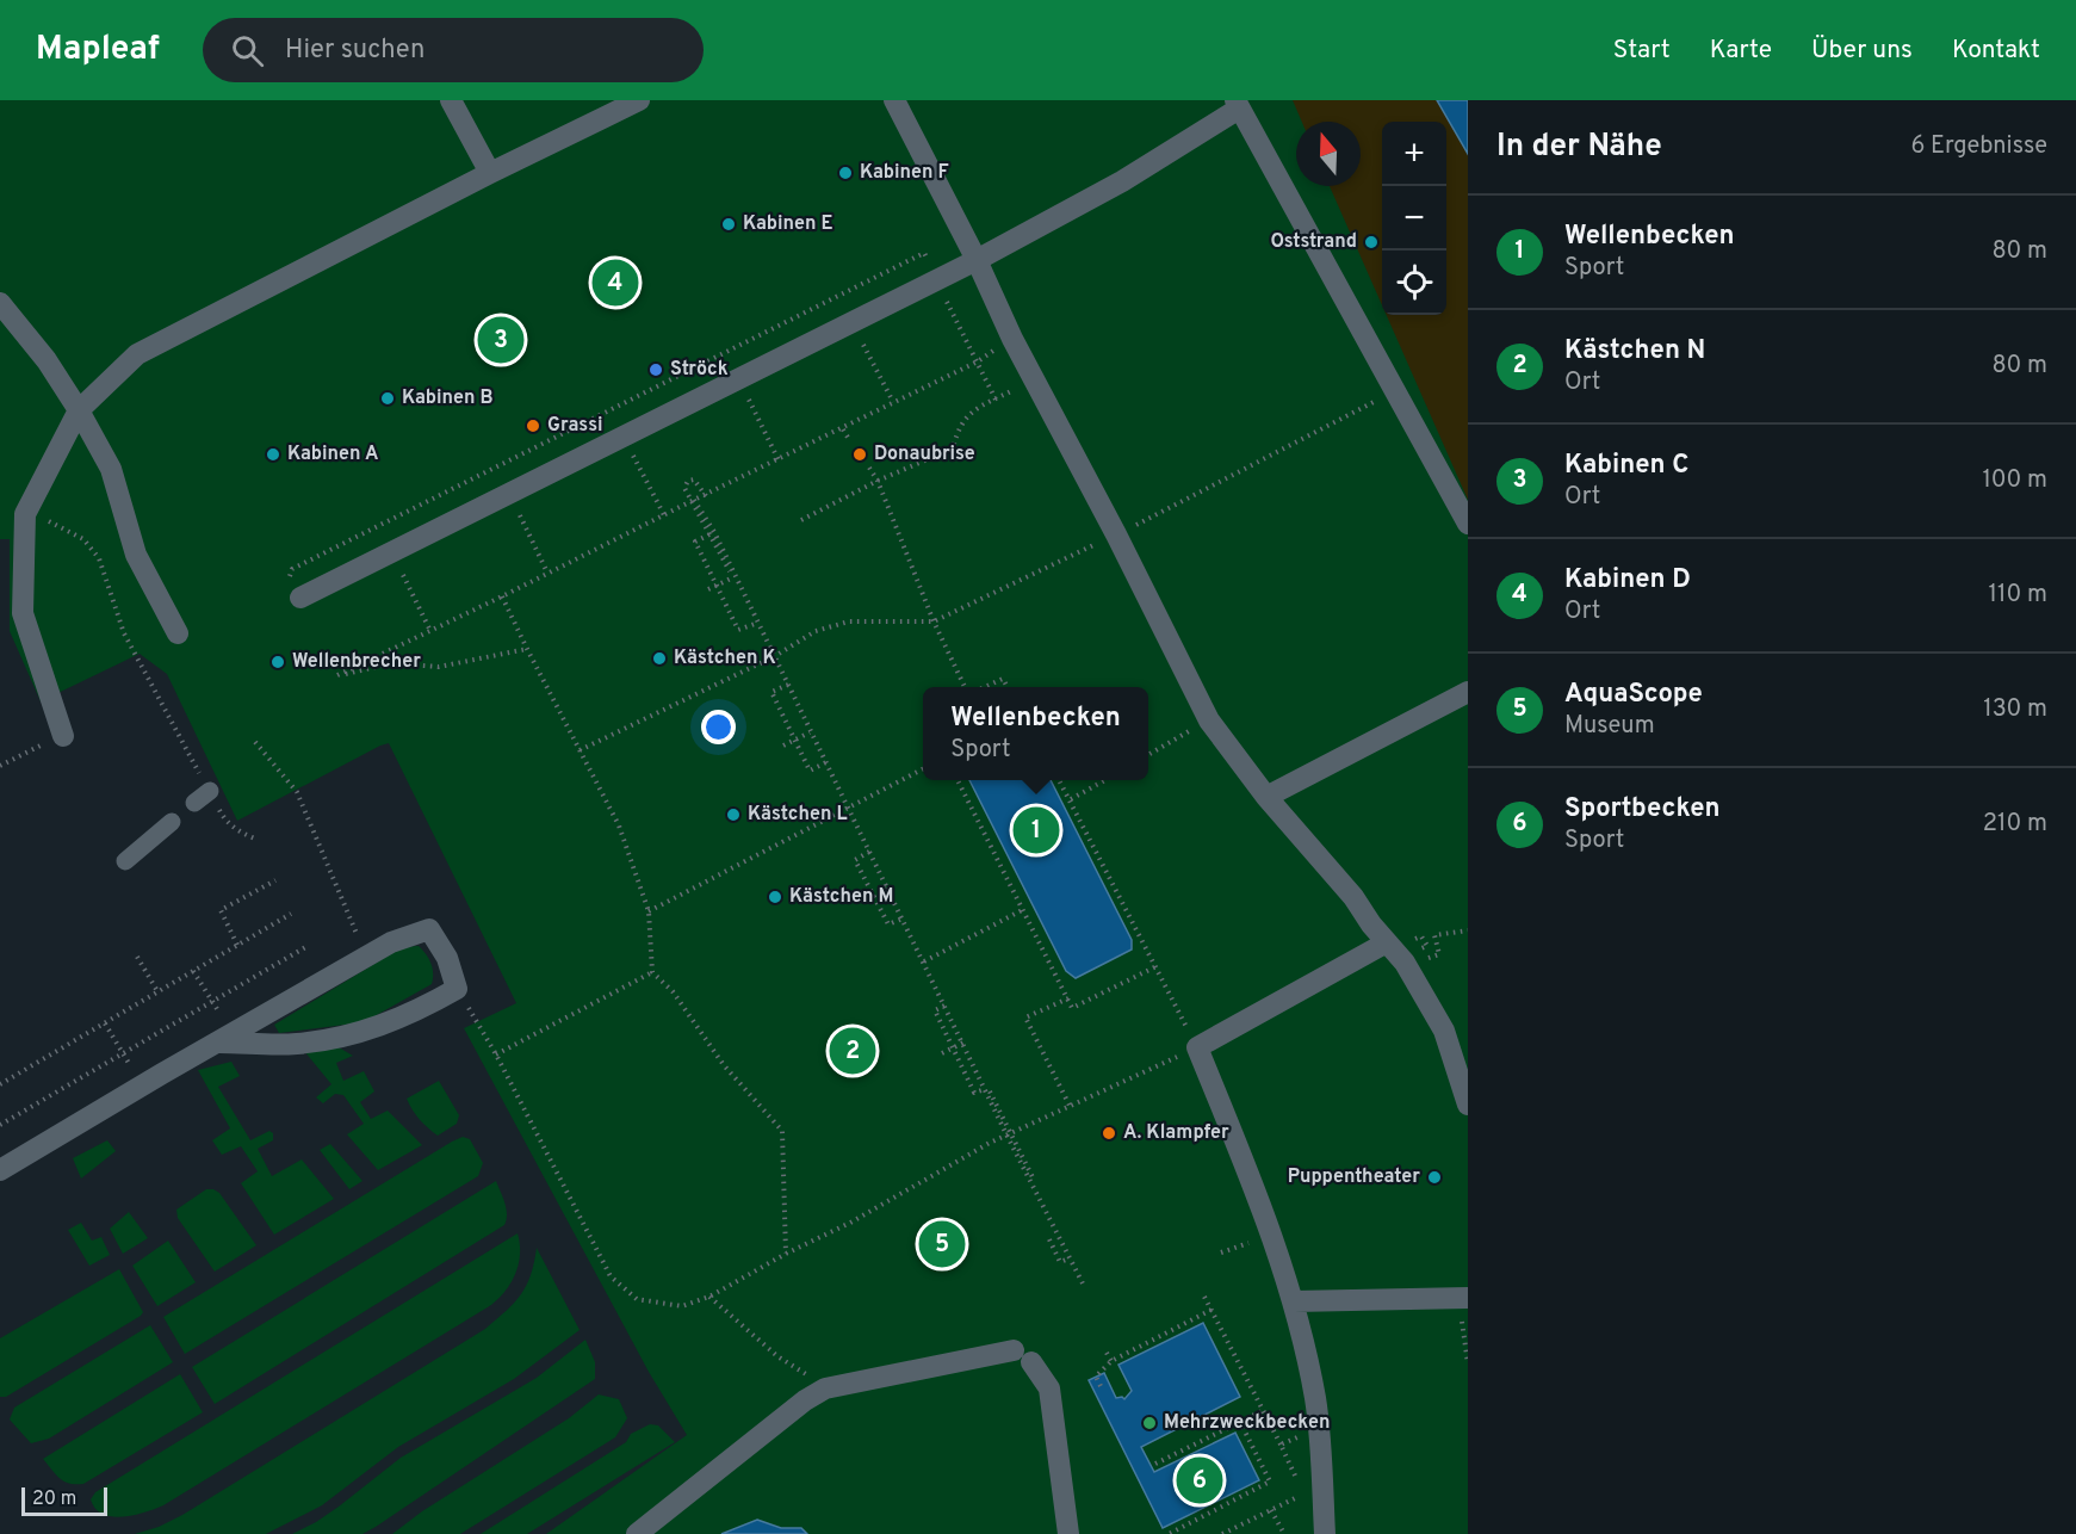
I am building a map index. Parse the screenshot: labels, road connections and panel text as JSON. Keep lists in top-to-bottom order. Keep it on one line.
{"places":["Kabinen F","Kabinen E","Oststrand","Ströck","Kabinen B","Grassi","Kabinen A","Donaubrise","Kästchen K","Wellenbrecher","Kästchen L","Kästchen M","A. Klampfer","Puppentheater","Mehrzweckbecken"],"scale_bar":"20 m","north":"top","page":{"header":"Mapleaf","search":"Hier suchen","nav":["Start","Karte","Über uns","Kontakt"],"heading":["In der Nähe","6 Ergebnisse"],"map_buttons":["+","−"],"list":[{"mark":"1","name":"Wellenbecken","note":"Sport","value":"80 m"},{"mark":"2","name":"Kästchen N","note":"Ort","value":"80 m"},{"mark":"3","name":"Kabinen C","note":"Ort","value":"100 m"},{"mark":"4","name":"Kabinen D","note":"Ort","value":"110 m"},{"mark":"5","name":"AquaScope","note":"Museum","value":"130 m"},{"mark":"6","name":"Sportbecken","note":"Sport","value":"210 m"}],"pins":["4","3","1","2","5","6"],"popup":["Wellenbecken","Sport"],"scale":"20 m"}}
